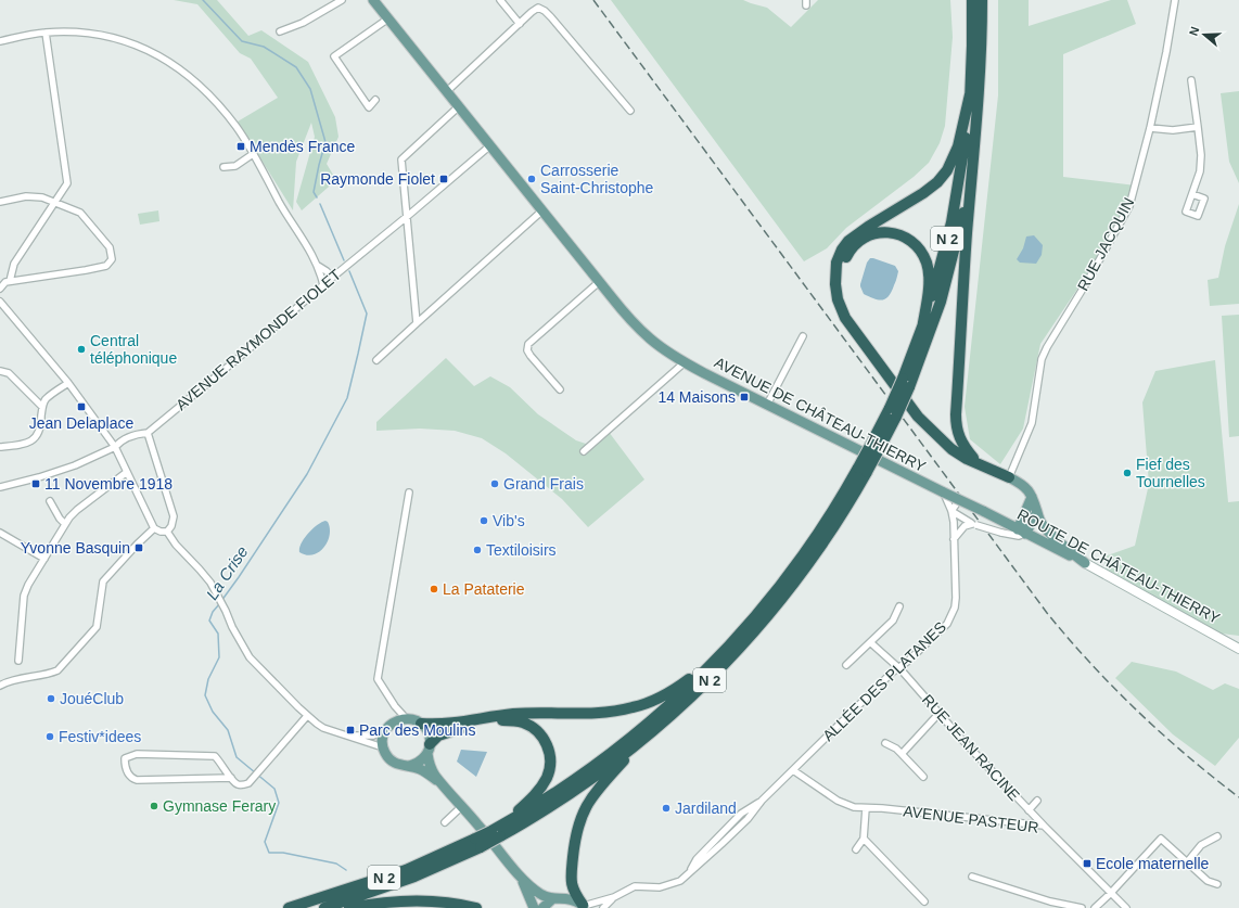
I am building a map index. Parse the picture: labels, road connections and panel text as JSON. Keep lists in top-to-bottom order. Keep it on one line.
{"streets":{"highway":["N 2"],"main road":["AVENUE DE CHÂTEAU-THIERRY","ROUTE DE CHÂTEAU-THIERRY"],"street":["RUE JACQUIN","AVENUE RAYMONDE FIOLET","ALLÉE DES PLATANES","RUE JEAN RACINE","AVENUE PASTEUR"]},"crossings":[["AVENUE RAYMONDE FIOLET","AVENUE DE CHÂTEAU-THIERRY"],["AVENUE DE CHÂTEAU-THIERRY","ROUTE DE CHÂTEAU-THIERRY"],["ALLÉE DES PLATANES","RUE JEAN RACINE"],["ALLÉE DES PLATANES","AVENUE PASTEUR"],["RUE JEAN RACINE","AVENUE PASTEUR"]],"water":["La Crise"],"places":{"transit":["Mendès France","Raymonde Fiolet","14 Maisons","Jean Delaplace","11 Novembre 1918","Yvonne Basquin","Parc des Moulins","Ecole maternelle"],"other":["Carrosserie Saint-Christophe","Central téléphonique","Fief des Tournelles","Grand Frais","Vib's","Textiloisirs","La Pataterie","JouéClub","Festiv*idees","Gymnase Ferary","Jardiland"]},"north":"left"}
